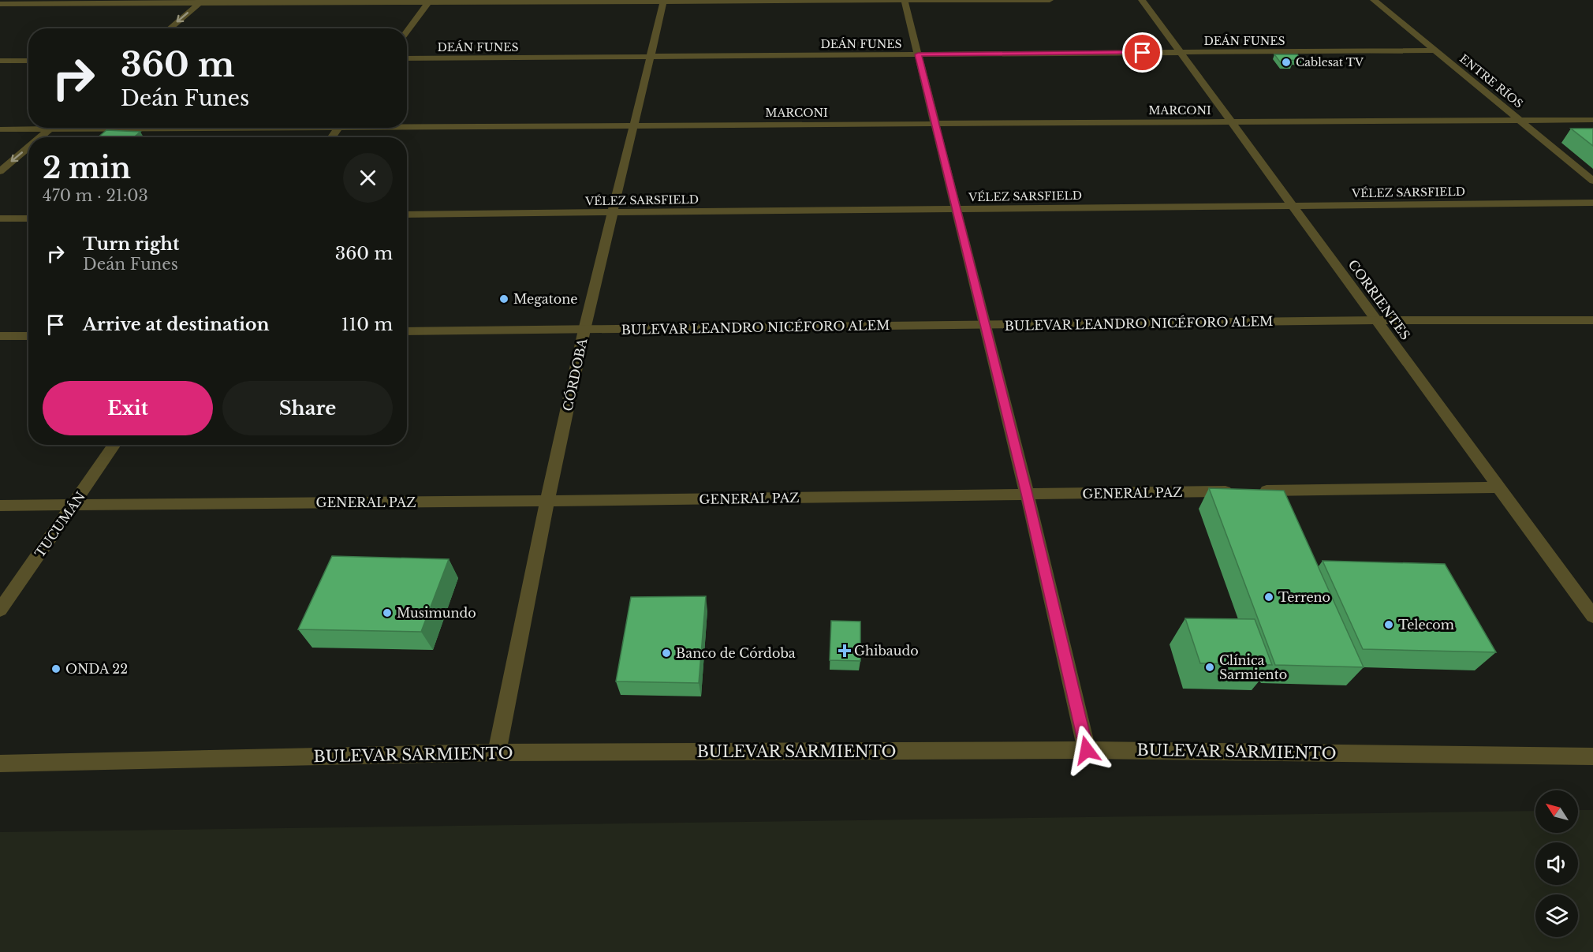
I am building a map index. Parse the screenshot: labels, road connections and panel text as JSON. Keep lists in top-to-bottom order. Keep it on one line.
{"streets":{"street":["DEÁN FUNES","ENTRE RÍOS","MARCONI","VÉLEZ SARSFIELD","CORRIENTES","BULEVAR LEANDRO NICÉFORO ALEM","CÓRDOBA","GENERAL PAZ","TUCUMÁN","BULEVAR SARMIENTO"]},"crossings":[["DEÁN FUNES","ENTRE RÍOS"],["DEÁN FUNES","CORRIENTES"],["DEÁN FUNES","CÓRDOBA"],["ENTRE RÍOS","MARCONI"],["MARCONI","CORRIENTES"],["MARCONI","CÓRDOBA"],["VÉLEZ SARSFIELD","CORRIENTES"],["VÉLEZ SARSFIELD","CÓRDOBA"],["CORRIENTES","BULEVAR LEANDRO NICÉFORO ALEM"],["CORRIENTES","GENERAL PAZ"],["BULEVAR LEANDRO NICÉFORO ALEM","CÓRDOBA"],["CÓRDOBA","GENERAL PAZ"],["CÓRDOBA","BULEVAR SARMIENTO"],["GENERAL PAZ","TUCUMÁN"]],"places":{"other":["Cablesat TV","Megatone","Terreno","Musimundo","Telecom","Banco de Córdoba","Clínica Sarmiento","ONDA 22"],"health":["Ghibaudo"]},"north":"top left","page":{"turn":["360 m","Deán Funes"],"heading":["2 min","470 m · 21:03"],"list":[{"name":"Turn right","note":"Deán Funes","value":"360 m"},{"name":"Arrive at destination","value":"110 m"}],"buttons":["Exit","Share"]}}
